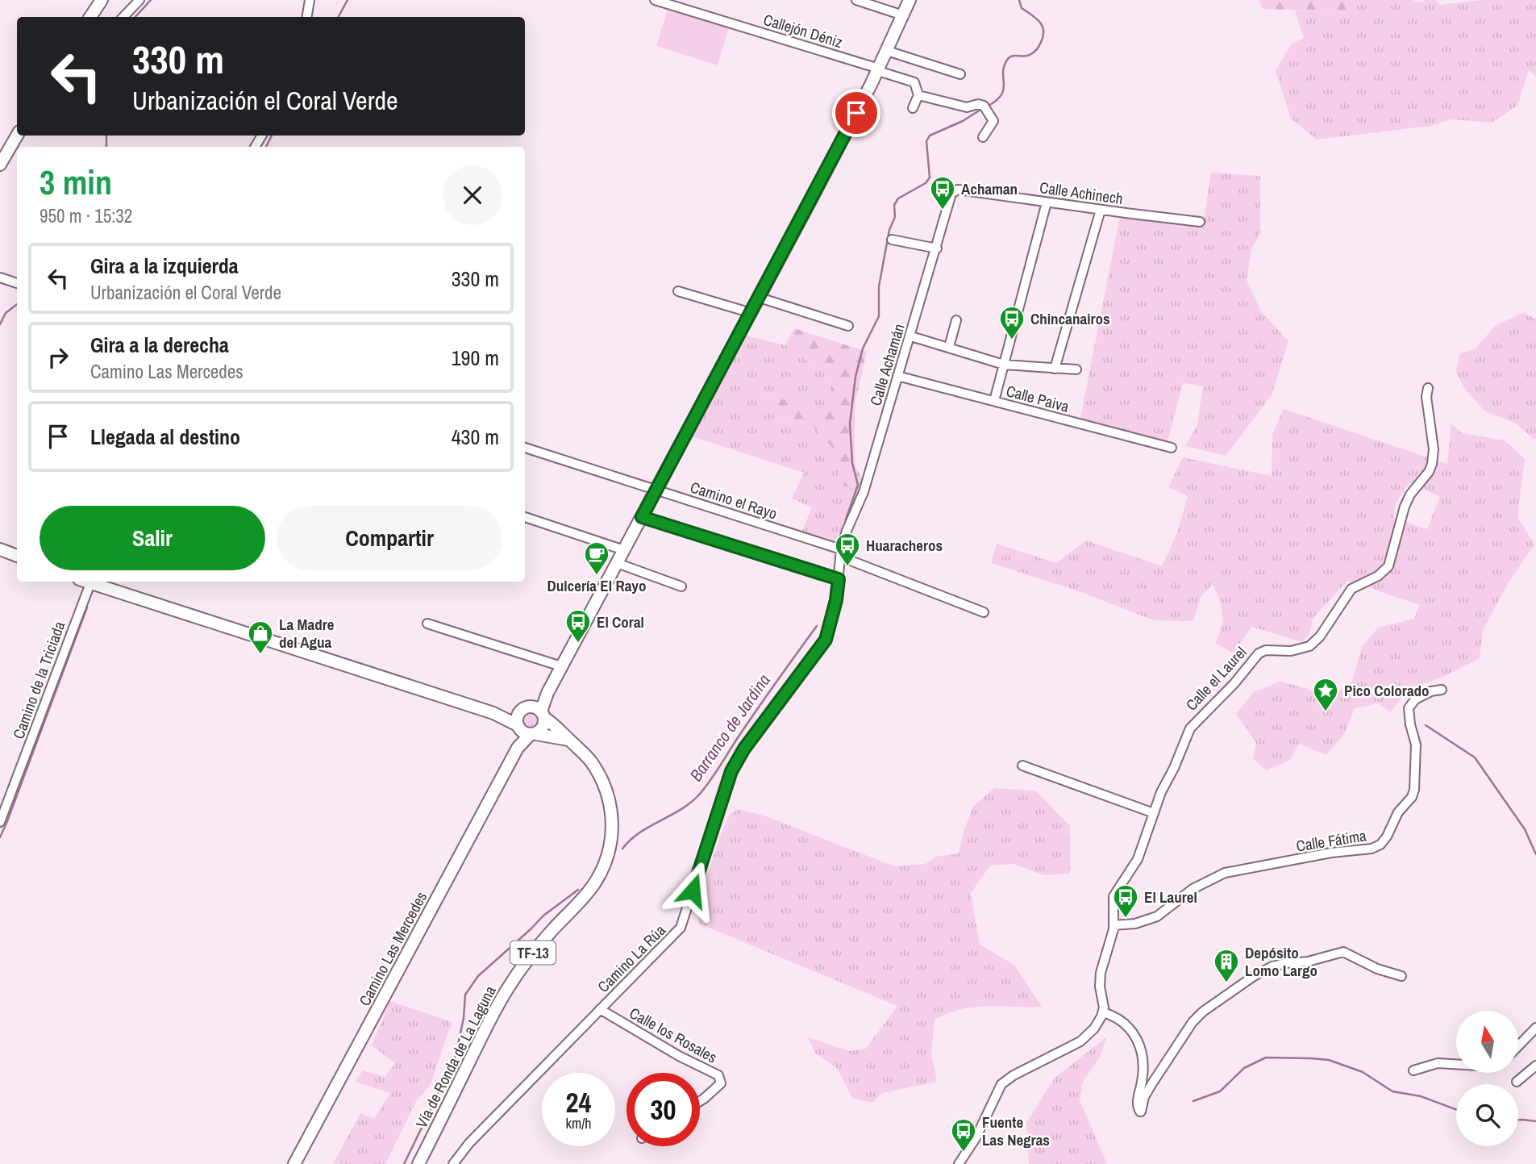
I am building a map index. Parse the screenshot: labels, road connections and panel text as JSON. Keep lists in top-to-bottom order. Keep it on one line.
{"streets":{"main road":["Camino Las Mercedes","TF-13","Vía de Ronda de La Laguna"],"street":["Callejón Déniz","Calle Achinech","Calle Achamán","Calle Paiva","Camino el Rayo","Calle el Laurel","Camino de la Triciada","Calle Fátima","Camino La Rúa","Calle los Rosales"]},"crossings":[["Calle Achinech","Calle Achamán"],["Calle Achamán","Calle Paiva"],["Calle Achamán","Camino el Rayo"],["Calle Achamán","Camino La Rúa"],["Camino el Rayo","Camino La Rúa"],["Calle el Laurel","Calle Fátima"],["Camino Las Mercedes","TF-13"],["TF-13","Vía de Ronda de La Laguna"],["Camino La Rúa","Calle los Rosales"]],"water":["Barranco de Jardina"],"places":{"bus stop":["Achaman","Chincanairos","Huaracheros","El Coral","El Laurel","Fuente Las Negras"],"cafe":["Dulcería El Rayo"],"shop":["La Madre del Agua"],"place":["Pico Colorado"],"building":["Depósito Lomo Largo"]},"north":"top","page":{"turn":["330 m","Urbanización el Coral Verde"],"heading":["3 min","950 m · 15:32"],"list":[{"name":"Gira a la izquierda","note":"Urbanización el Coral Verde","value":"330 m"},{"name":"Gira a la derecha","note":"Camino Las Mercedes","value":"190 m"},{"name":"Llegada al destino","value":"430 m"}],"buttons":["Salir","Compartir"],"speed":"24 km/h","limit":"30"}}
